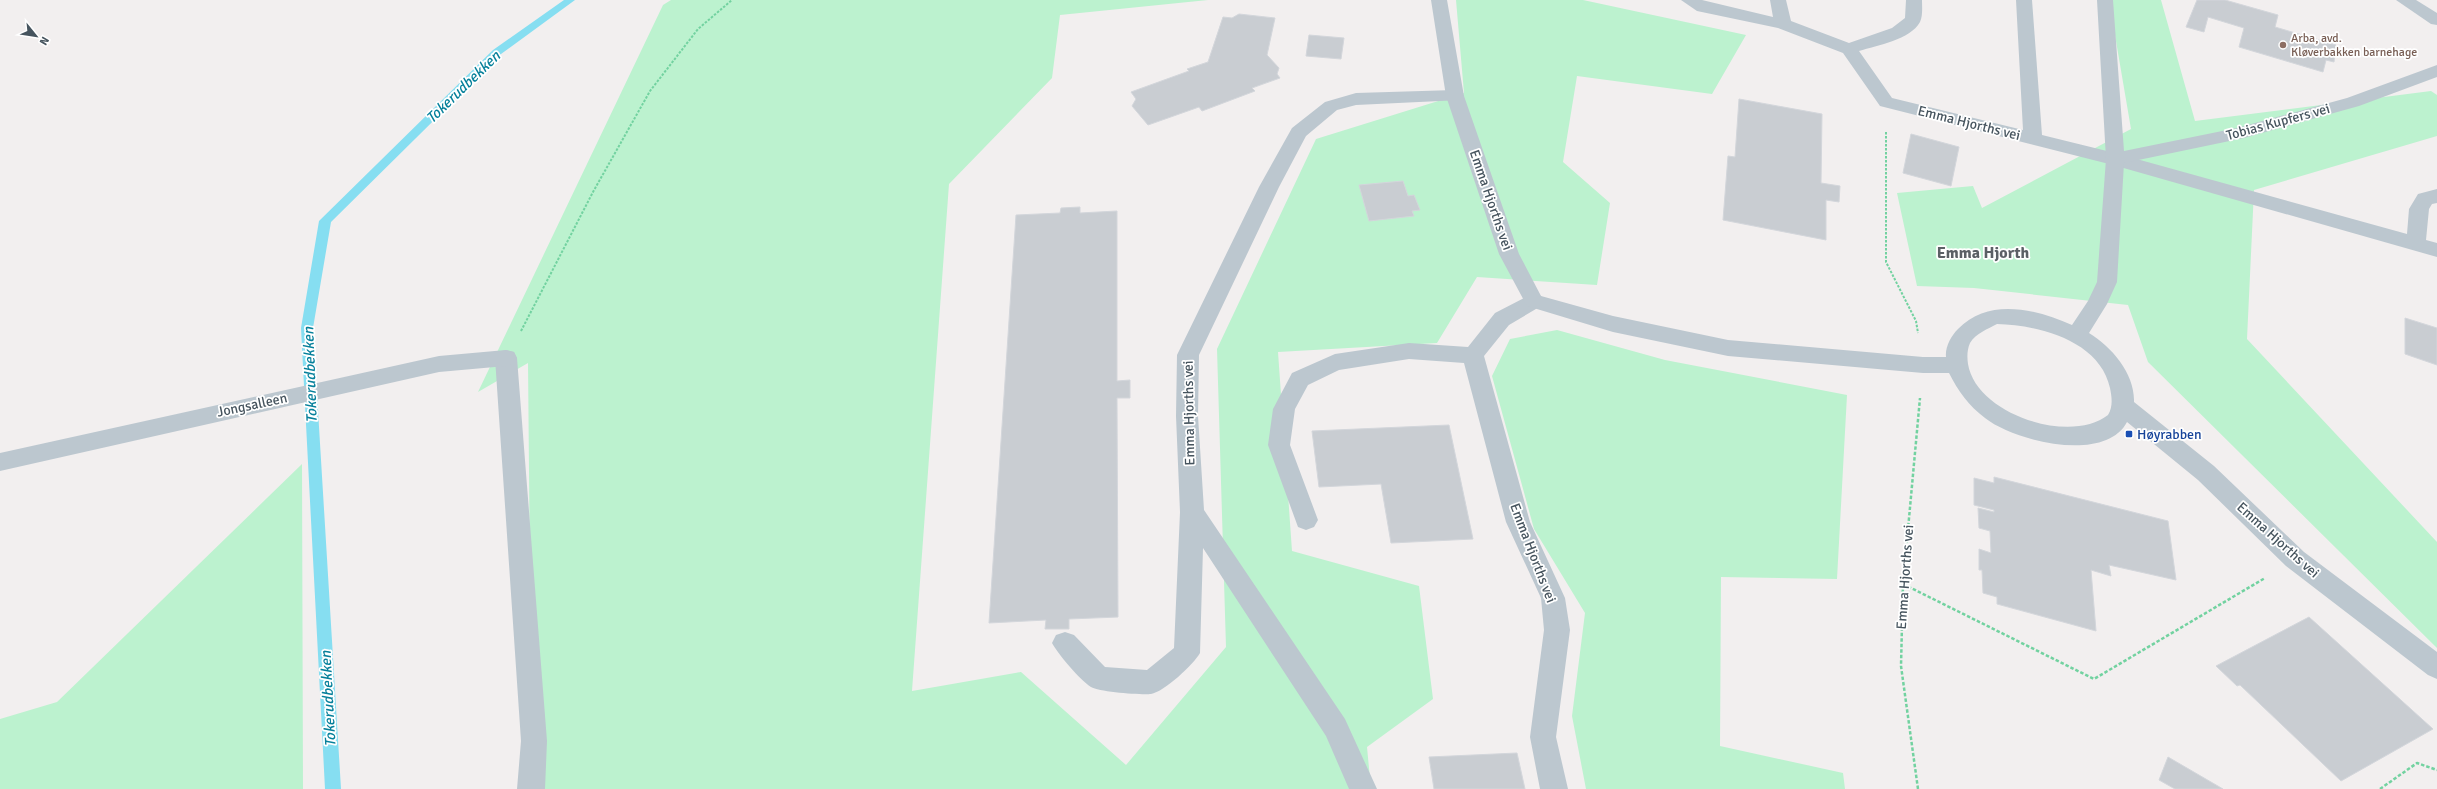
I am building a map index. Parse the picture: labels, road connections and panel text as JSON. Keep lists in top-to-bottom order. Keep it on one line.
{"streets":{"street":["Tobias Kupfers vei","Emma Hjorths vei","Jongsalleen"]},"crossings":[["Tobias Kupfers vei","Emma Hjorths vei"]],"districts":["Emma Hjorth"],"water":["Tokerudbekken"],"places":{"other":["Arba, avd. Kløverbakken barnehage"],"transit":["Høyrabben"]},"north":"bottom right"}
